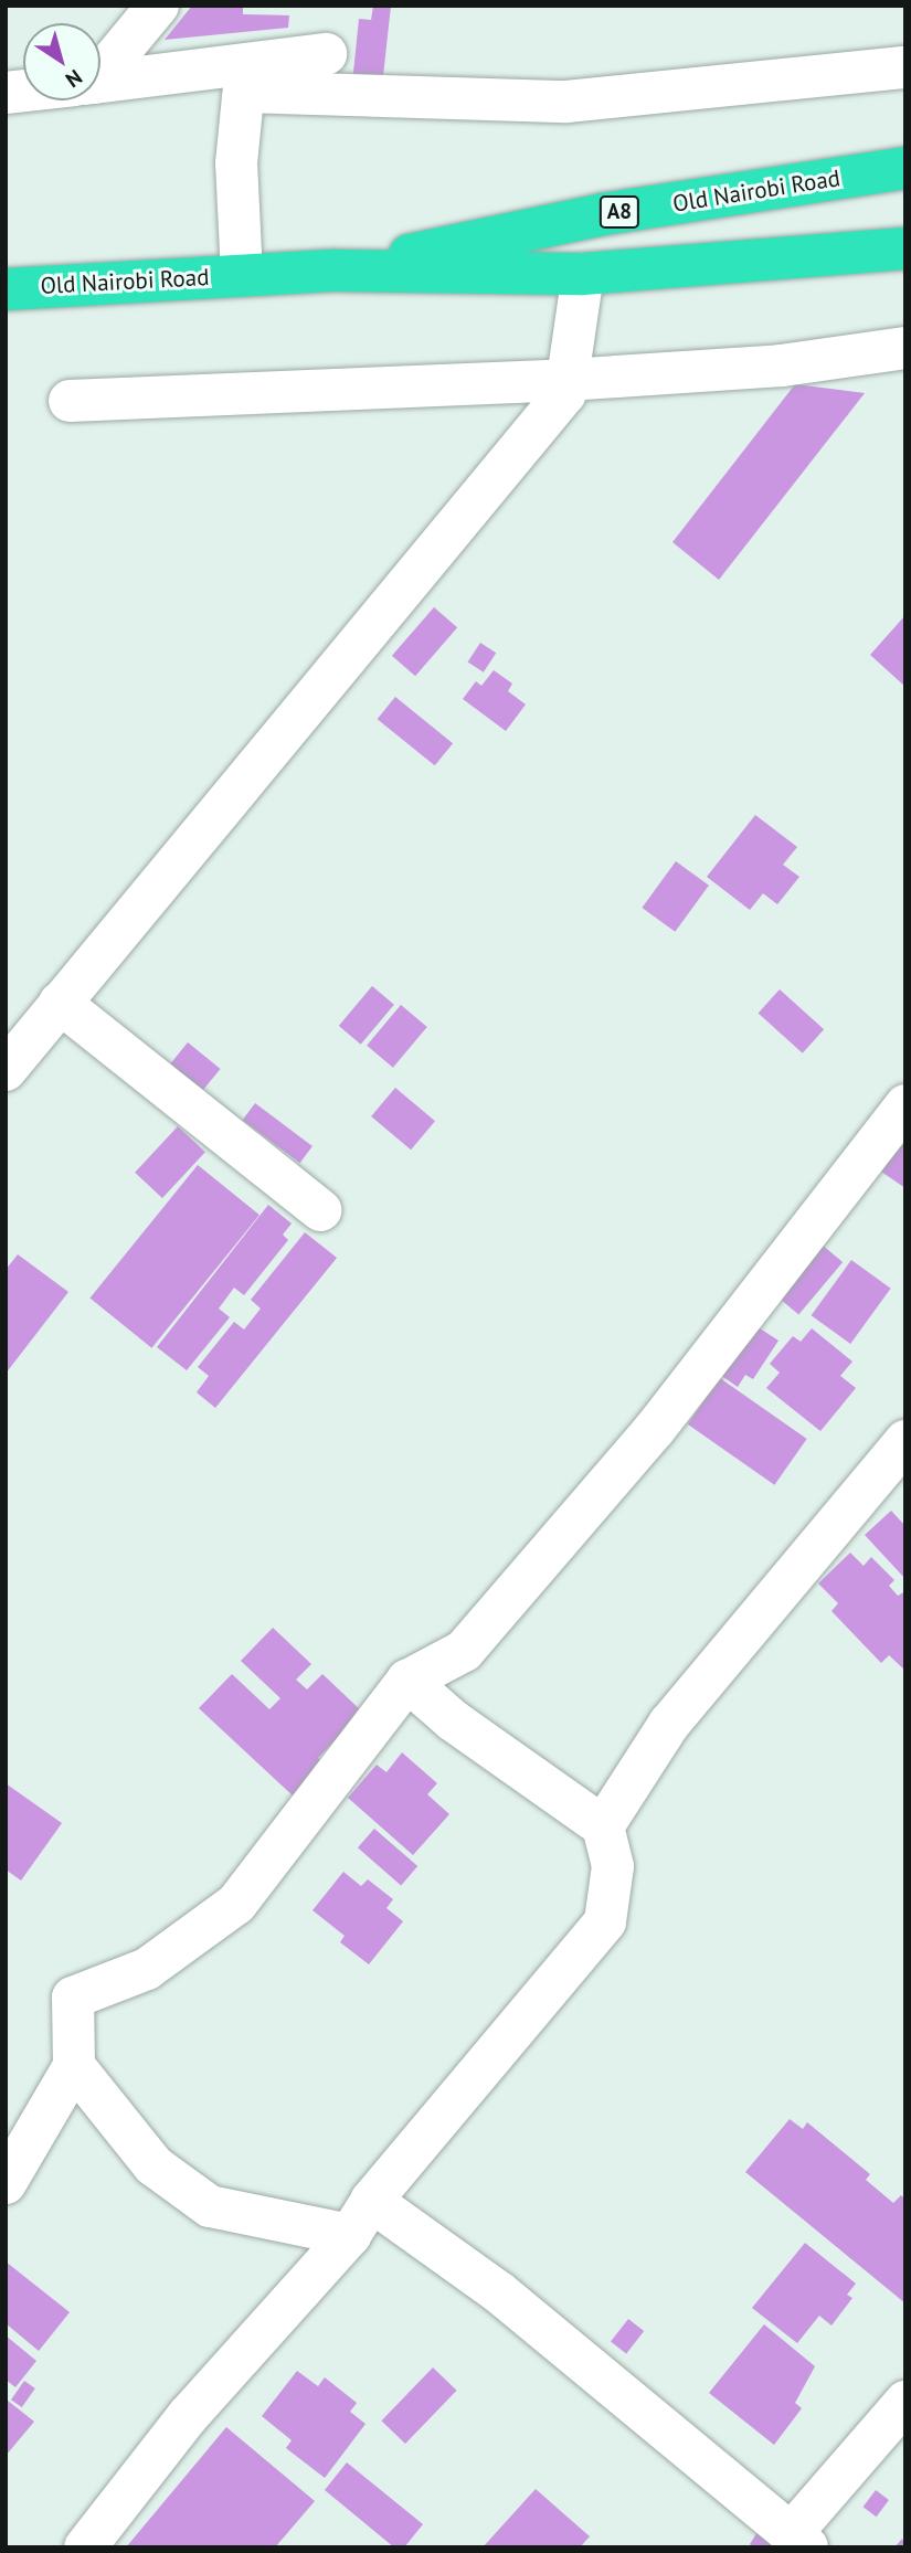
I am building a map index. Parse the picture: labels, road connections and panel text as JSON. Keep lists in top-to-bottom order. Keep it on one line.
{"streets":{"highway":["Old Nairobi Road","A8"]},"north":"bottom right"}
